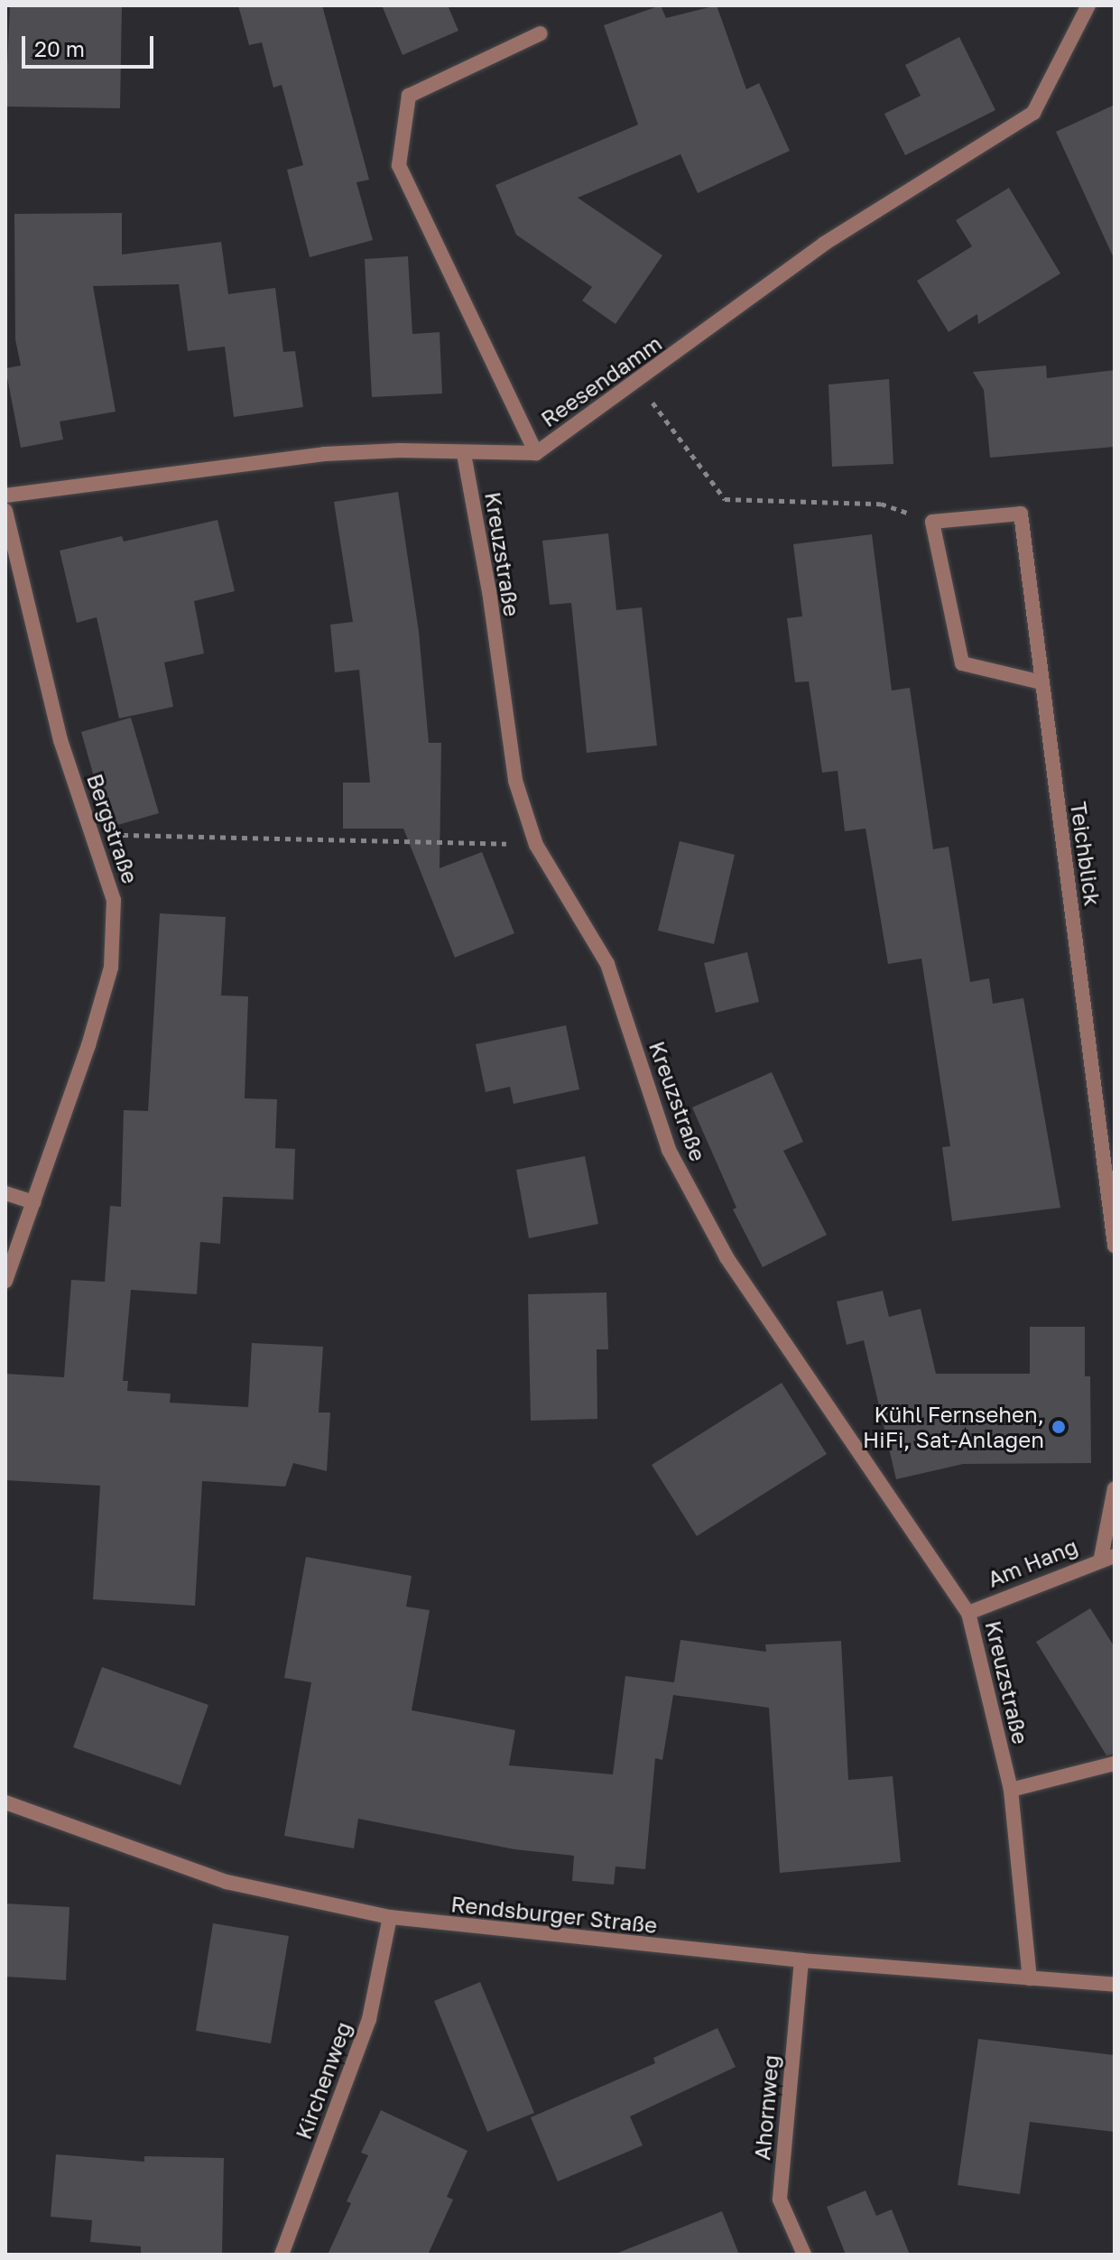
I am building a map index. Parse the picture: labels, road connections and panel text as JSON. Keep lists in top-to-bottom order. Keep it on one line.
{"streets":{"street":["Reesendamm","Kreuzstraße","Bergstraße","Teichblick","Am Hang","Rendsburger Straße","Kirchenweg","Ahornweg"]},"crossings":[["Reesendamm","Kreuzstraße"],["Kreuzstraße","Am Hang"],["Kreuzstraße","Rendsburger Straße"],["Rendsburger Straße","Kirchenweg"],["Rendsburger Straße","Ahornweg"]],"places":["Kühl Fernsehen, HiFi, Sat-Anlagen"],"scale_bar":"20 m"}
